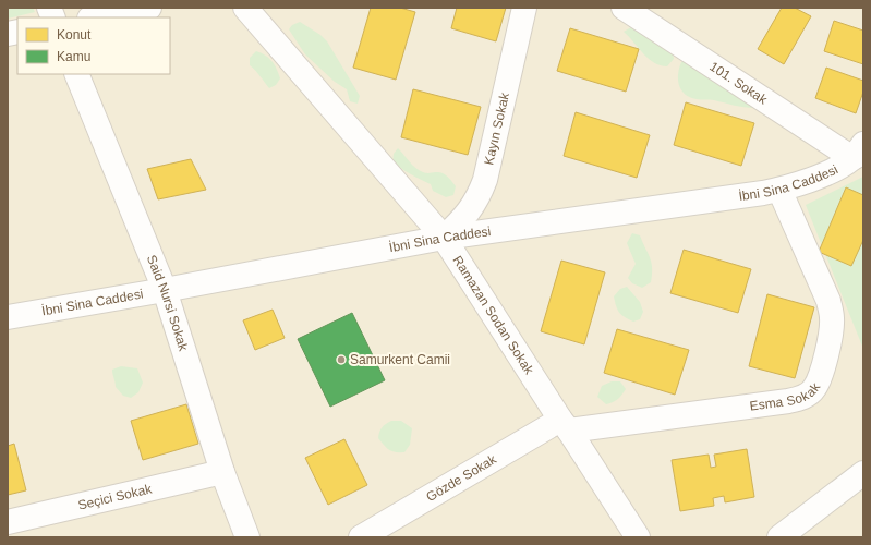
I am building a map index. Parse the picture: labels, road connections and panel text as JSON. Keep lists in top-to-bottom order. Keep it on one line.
{"streets":{"street":["101. Sokak","Kayın Sokak","İbni Sina Caddesi","Said Nursi Sokak","Ramazan Sodan Sokak","Esma Sokak","Gözde Sokak","Seçici Sokak"]},"crossings":[["101. Sokak","İbni Sina Caddesi"],["Kayın Sokak","İbni Sina Caddesi"],["Kayın Sokak","Ramazan Sodan Sokak"],["İbni Sina Caddesi","Said Nursi Sokak"],["İbni Sina Caddesi","Ramazan Sodan Sokak"],["İbni Sina Caddesi","Esma Sokak"],["Said Nursi Sokak","Seçici Sokak"],["Ramazan Sodan Sokak","Esma Sokak"],["Ramazan Sodan Sokak","Gözde Sokak"],["Esma Sokak","Gözde Sokak"]],"places":["Samurkent Camii"],"legend":["Konut","Kamu"]}
